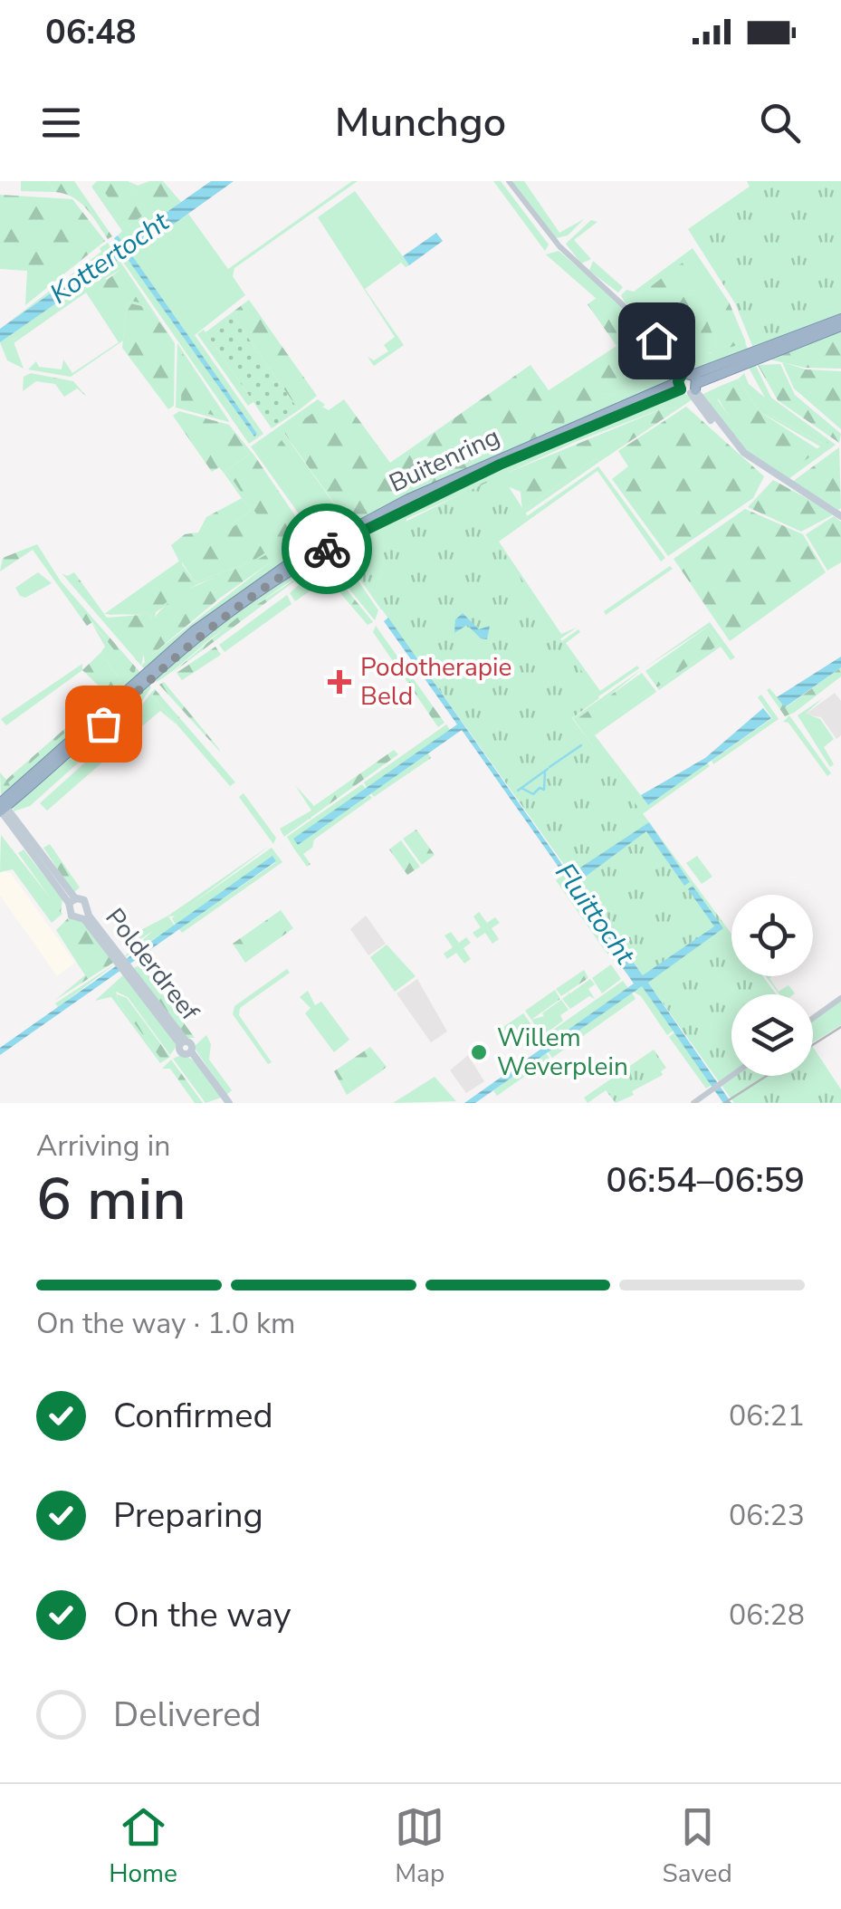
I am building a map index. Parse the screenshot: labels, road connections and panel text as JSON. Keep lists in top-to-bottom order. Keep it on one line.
{"streets":{"highway":["Buitenring"],"main road":["Polderdreef"]},"crossings":[["Buitenring","Polderdreef"]],"water":["Kottertocht","Fluittocht"],"places":{"health":["Podotherapie Beld"],"other":["Willem Weverplein"]},"page":{"status":"06:48","header":"Munchgo","heading":["6 min","Arriving in","06:54–06:59"],"bar":"On the way · 1.0 km","list":[["Confirmed","06:21"],["Preparing","06:23"],["On the way","06:28"],"Delivered"],"tabs":["Home","Map","Saved"]}}
